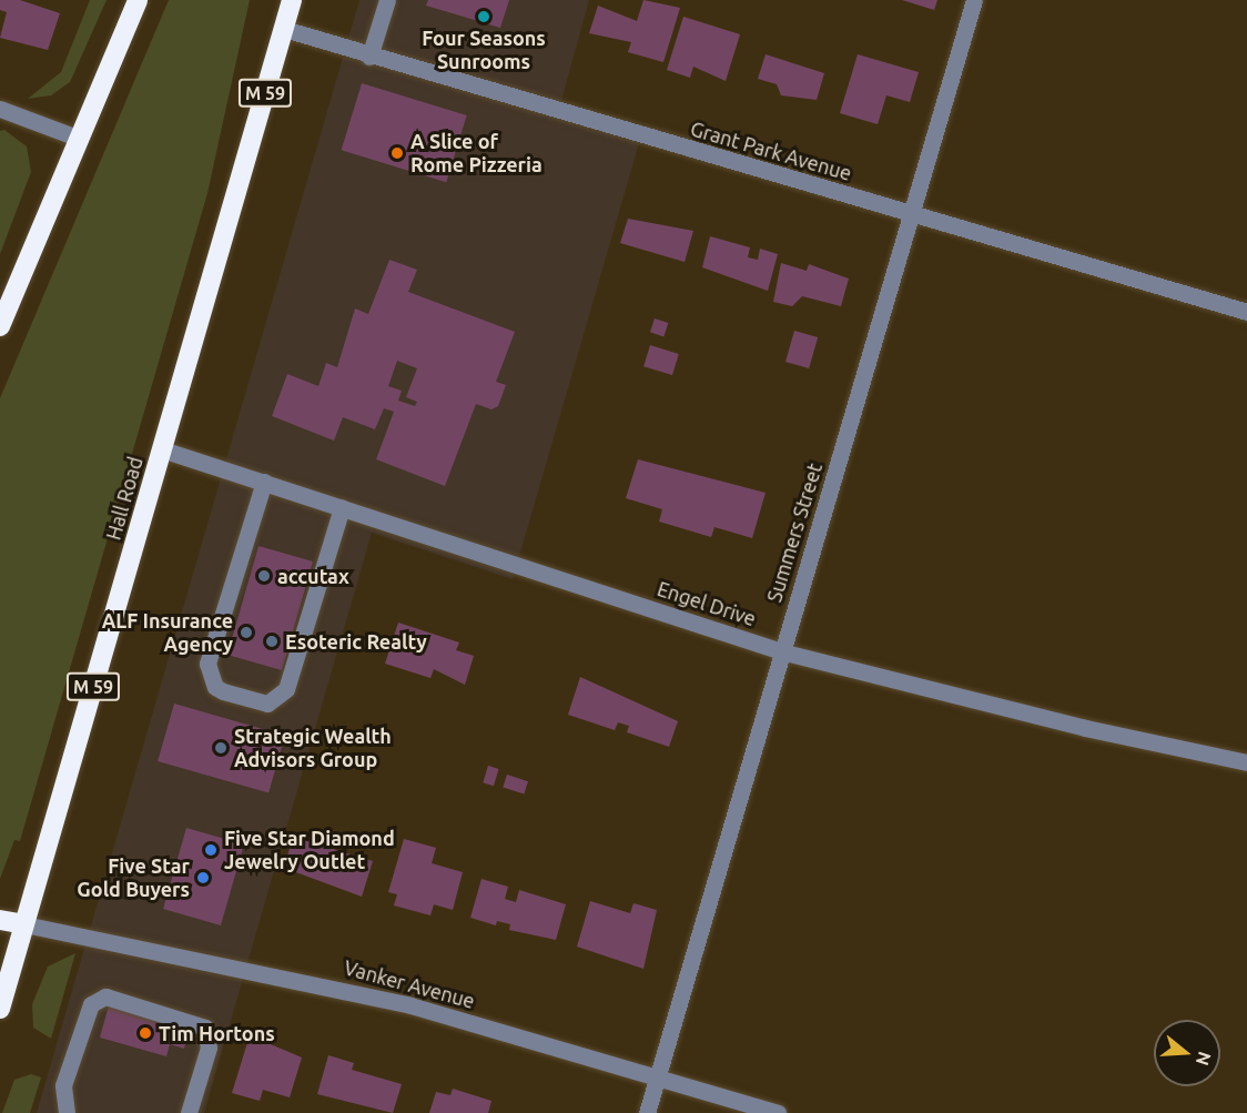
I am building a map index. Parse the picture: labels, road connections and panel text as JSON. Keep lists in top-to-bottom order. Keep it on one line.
{"streets":{"highway":["M 59","Hall Road"],"street":["Grant Park Avenue","Summers Street","Engel Drive","Vanker Avenue"]},"crossings":[["Grant Park Avenue","Hall Road"],["Grant Park Avenue","Summers Street"],["Hall Road","Engel Drive"],["Hall Road","Vanker Avenue"],["Summers Street","Engel Drive"],["Summers Street","Vanker Avenue"]],"places":["Four Seasons Sunrooms","A Slice of Rome Pizzeria","accutax","ALF Insurance Agency","Esoteric Realty","Strategic Wealth Advisors Group","Five Star Diamond Jewelry Outlet","Five Star Gold Buyers","Tim Hortons"],"north":"right"}
